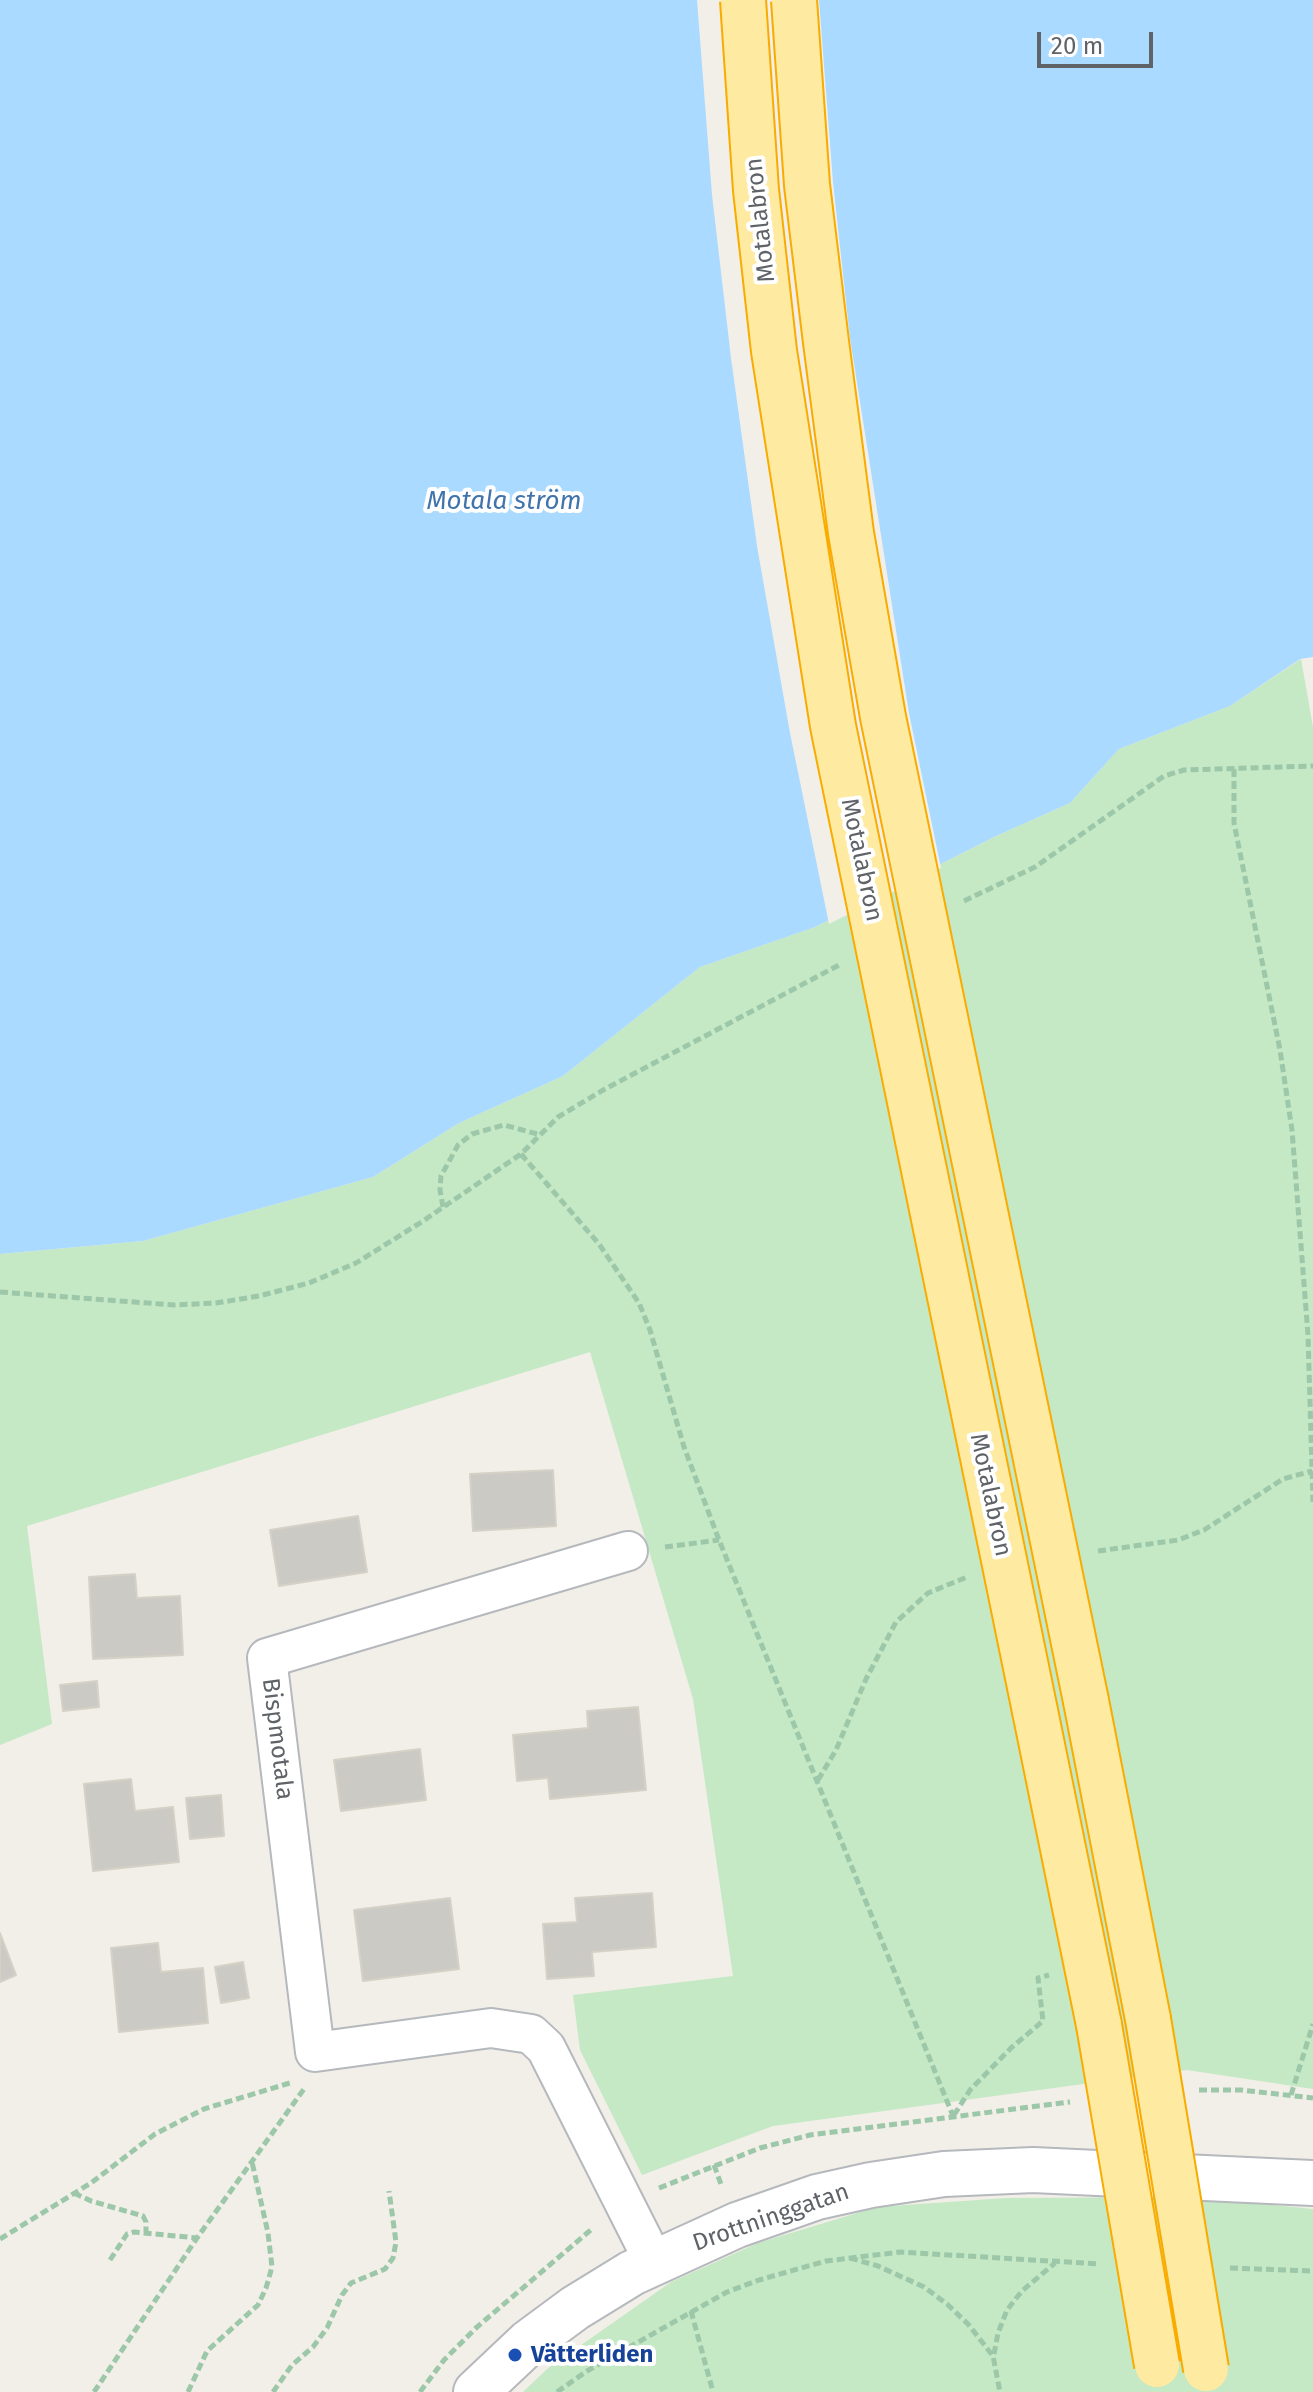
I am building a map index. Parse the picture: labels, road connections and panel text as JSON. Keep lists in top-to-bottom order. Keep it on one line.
{"streets":{"highway":["Motalabron"],"street":["Bispmotala","Drottninggatan"]},"water":["Motala ström"],"places":["Vätterliden"],"scale_bar":"20 m"}
